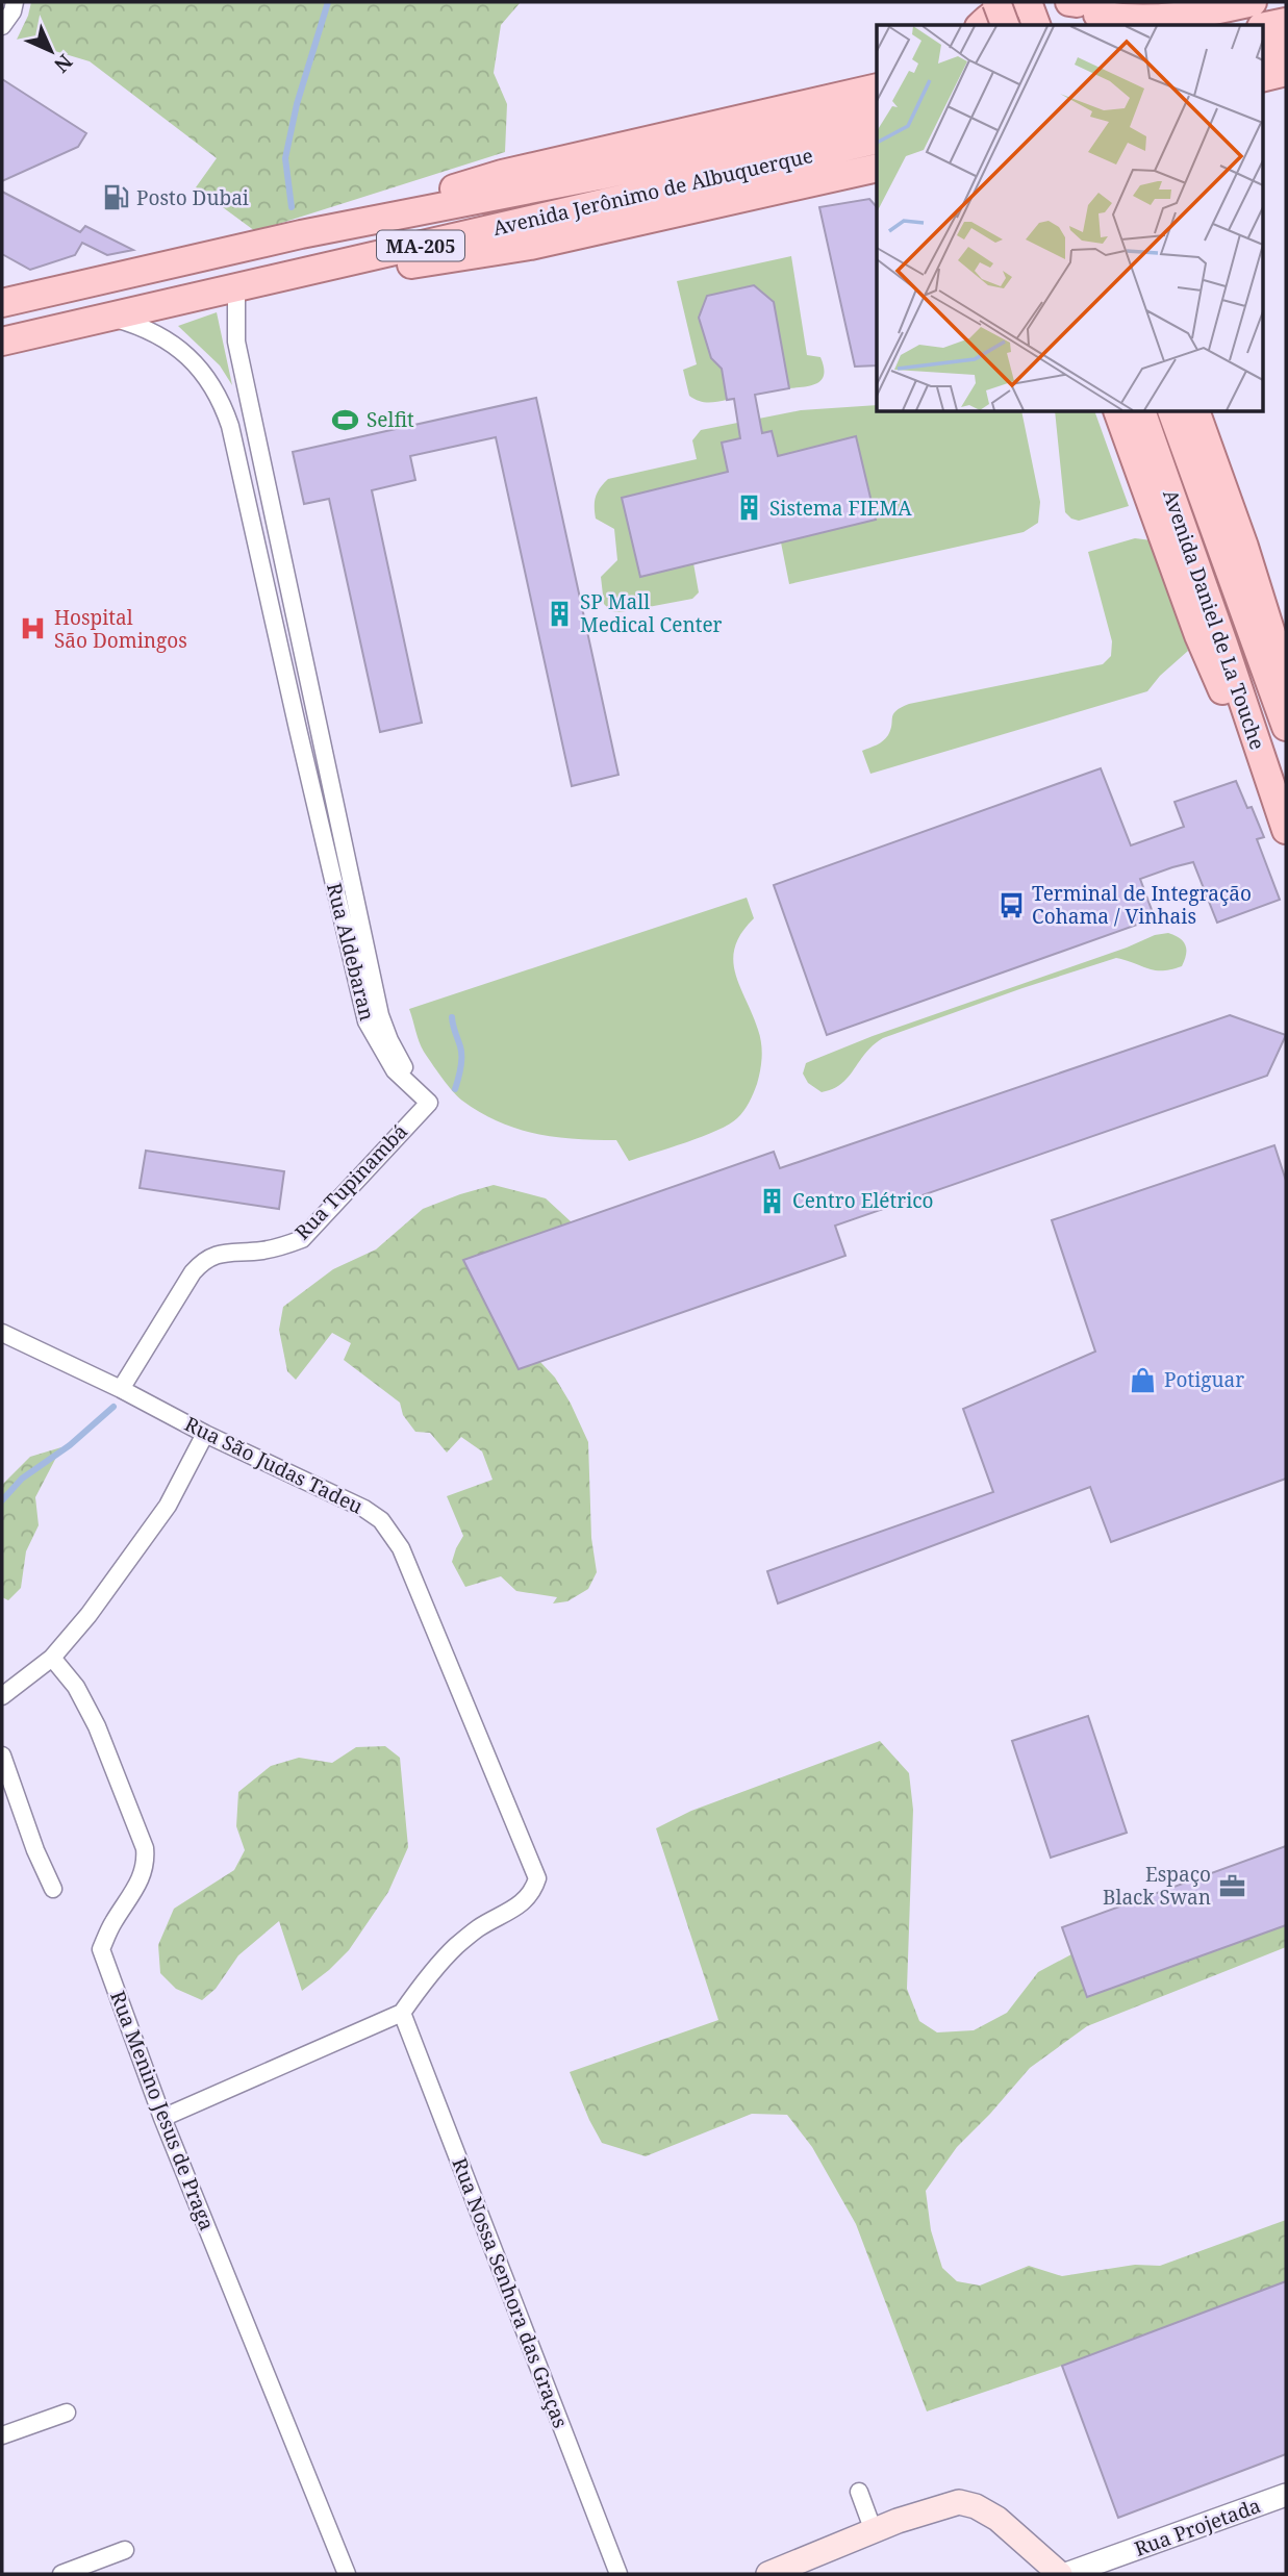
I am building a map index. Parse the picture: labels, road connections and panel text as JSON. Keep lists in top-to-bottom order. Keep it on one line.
{"streets":{"main road":["Avenida Jerônimo de Albuquerque","MA-205","Avenida Daniel de La Touche"],"street":["Rua Aldebaran","Rua Tupinambá","Rua São Judas Tadeu","Rua Menino Jesus de Praga","Rua Nossa Senhora das Graças","Rua Projetada"]},"crossings":[["Avenida Jerônimo de Albuquerque","Rua Aldebaran"],["Rua Aldebaran","Rua Tupinambá"],["Rua Tupinambá","Rua São Judas Tadeu"],["Rua São Judas Tadeu","Rua Nossa Senhora das Graças"]],"places":{"fuel station":["Posto Dubai"],"sports":["Selfit"],"building":["Sistema FIEMA","SP Mall Medical Center","Centro Elétrico"],"hospital":["Hospital São Domingos"],"bus stop":["Terminal de Integração Cohama / Vinhais"],"shop":["Potiguar"],"office":["Espaço Black Swan"]},"north":"bottom right"}
